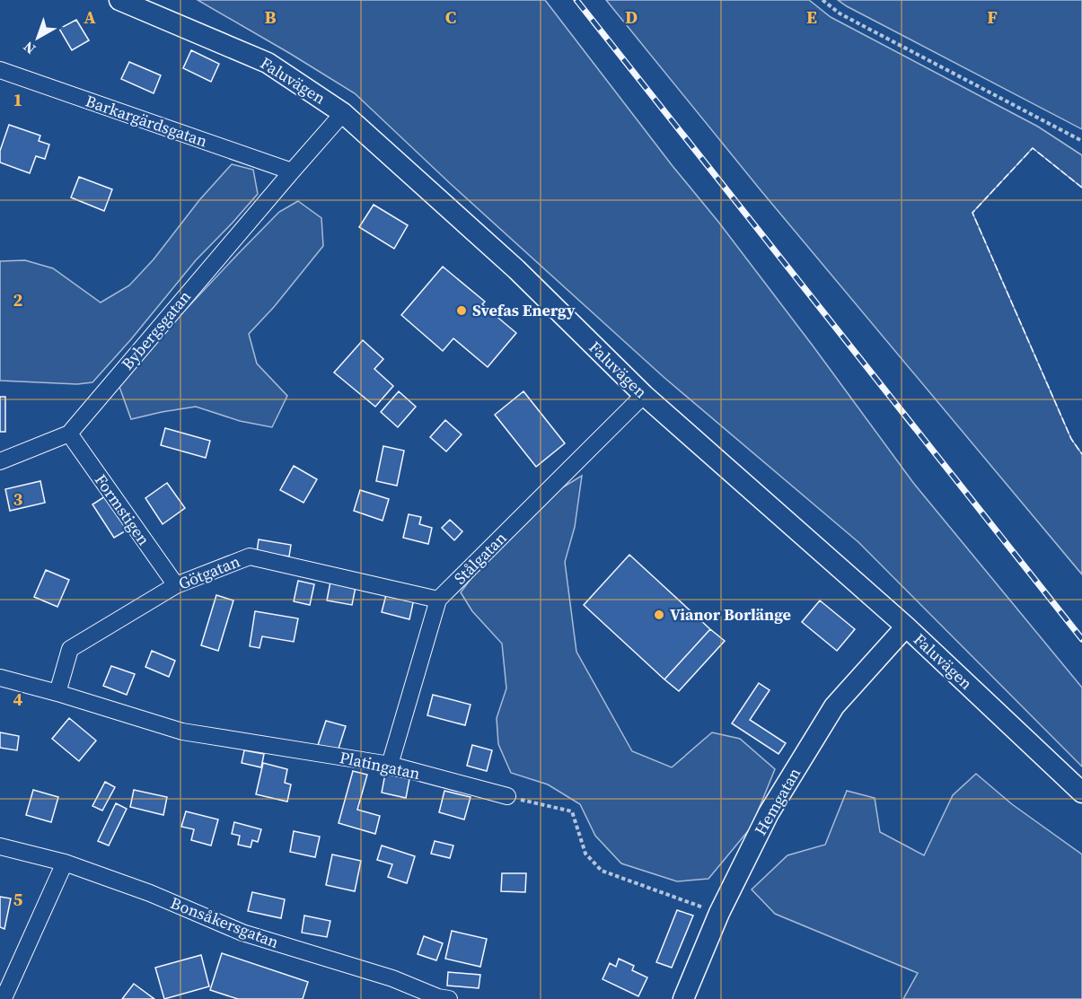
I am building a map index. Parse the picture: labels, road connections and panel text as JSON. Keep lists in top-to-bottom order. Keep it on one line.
{"streets":{"street":["Faluvägen","Barkargärdsgatan","Bybergsgatan","Formstigen","Stålgatan","Götgatan","Platingatan","Hemgatan","Bonsåkersgatan"]},"crossings":[["Faluvägen","Stålgatan"],["Faluvägen","Hemgatan"],["Barkargärdsgatan","Bybergsgatan"],["Bybergsgatan","Formstigen"],["Formstigen","Götgatan"],["Stålgatan","Götgatan"],["Stålgatan","Platingatan"],["Götgatan","Platingatan"]],"places":["Svefas Energy","Vianor Borlänge"],"north":"bottom left","grid":{"columns":["A","B","C","D","E","F"],"rows":["1","2","3","4","5"]}}
